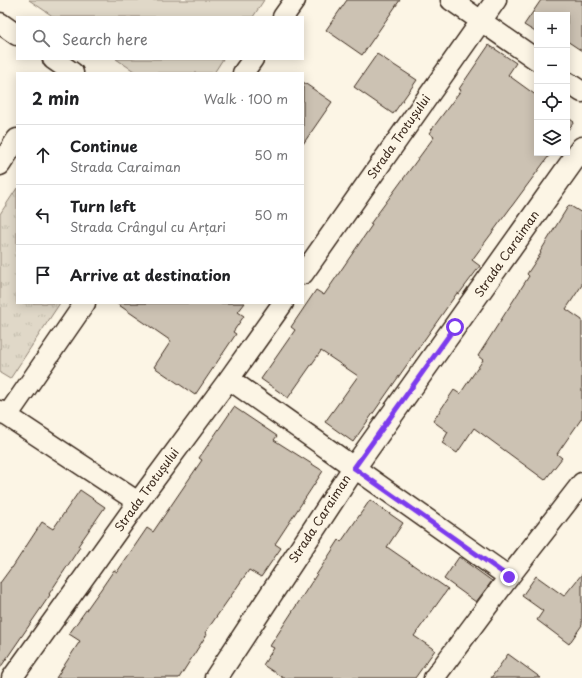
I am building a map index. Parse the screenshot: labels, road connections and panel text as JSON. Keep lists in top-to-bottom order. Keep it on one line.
{"streets":{"street":["Strada Trotușului","Strada Caraiman"]},"page":{"map_buttons":["+","−"],"search":"Search here","heading":["2 min","Walk · 100 m"],"list":[["Continue","Strada Caraiman","50 m"],["Turn left","Strada Crângul cu Arțari","50 m"],"Arrive at destination"]}}
